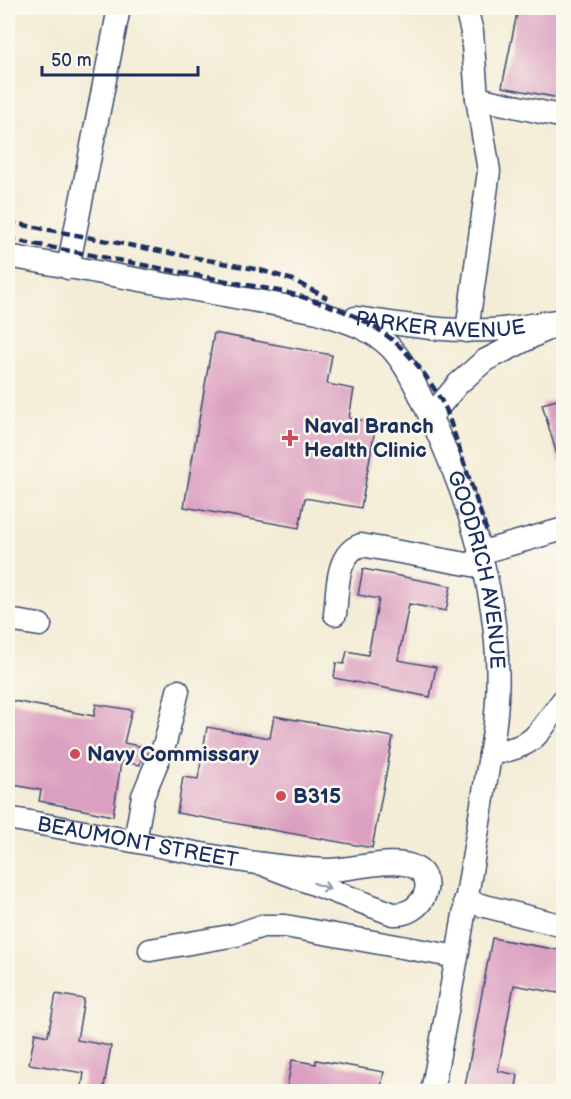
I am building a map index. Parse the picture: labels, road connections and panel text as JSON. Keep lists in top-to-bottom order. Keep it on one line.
{"streets":{"street":["PARKER AVENUE","GOODRICH AVENUE","BEAUMONT STREET"]},"crossings":[["PARKER AVENUE","GOODRICH AVENUE"]],"places":{"health":["Naval Branch Health Clinic"],"other":["Navy Commissary","B315"]},"scale_bar":"50 m"}
